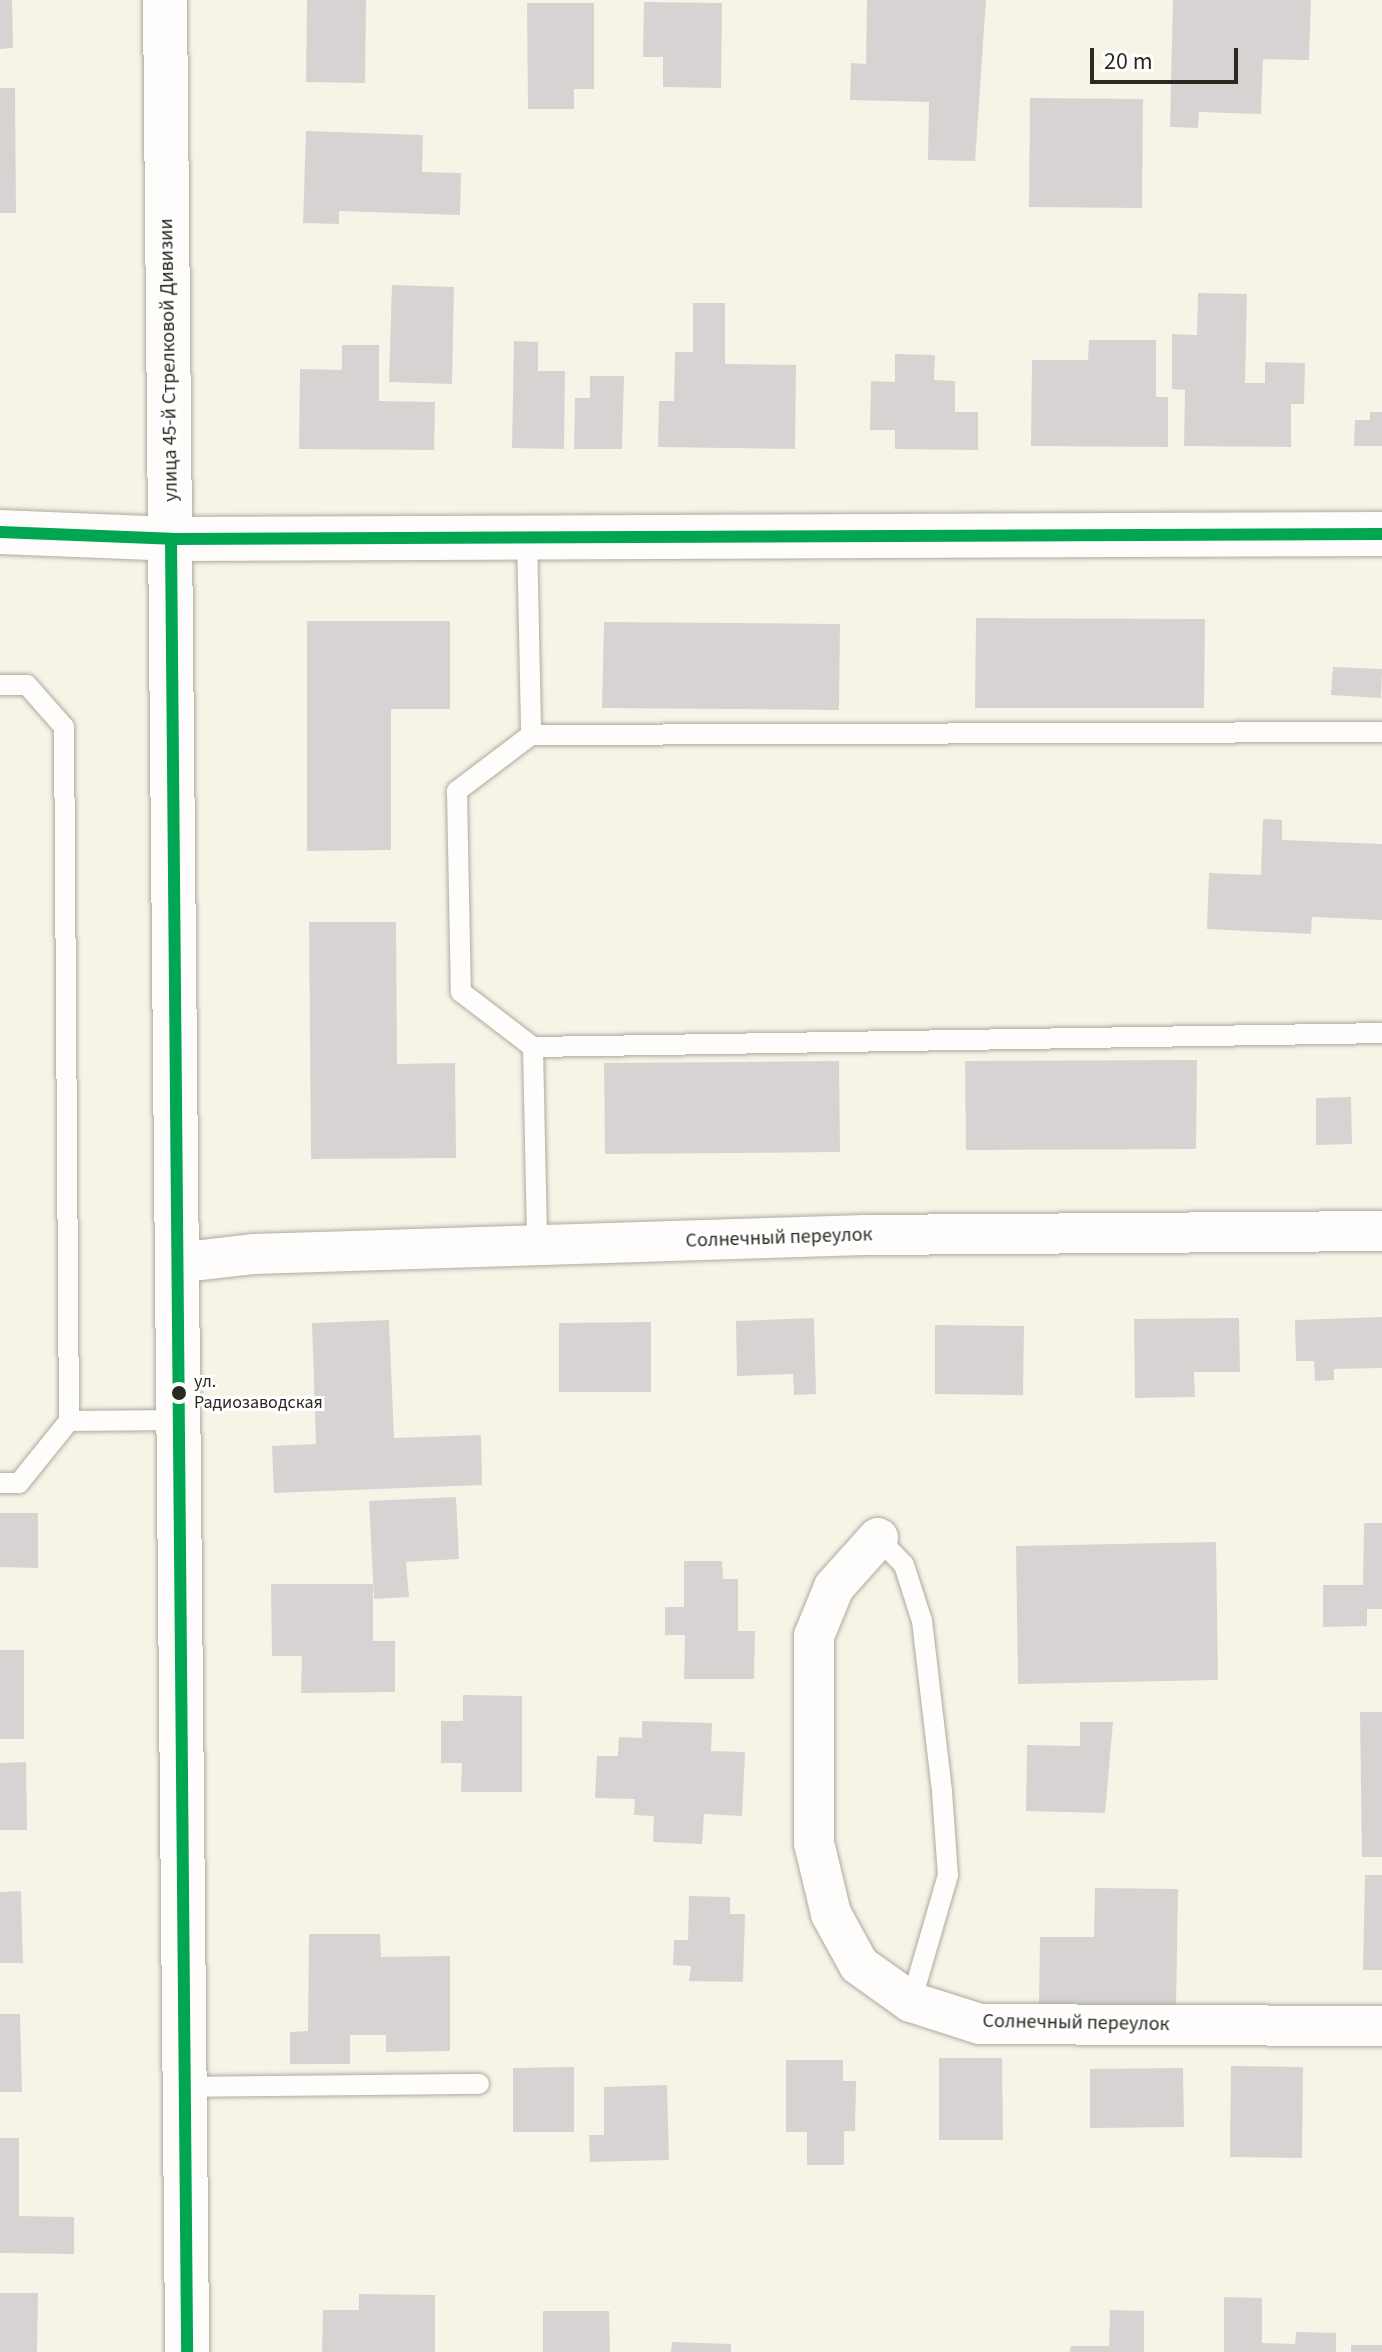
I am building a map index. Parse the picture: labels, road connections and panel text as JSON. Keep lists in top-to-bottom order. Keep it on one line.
{"streets":{"main road":["улица 45-й Стрелковой Дивизии"],"street":["Солнечный переулок"]},"crossings":[["улица 45-й Стрелковой Дивизии","Солнечный переулок"]],"places":["ул. Радиозаводская"],"scale_bar":"20 m"}
